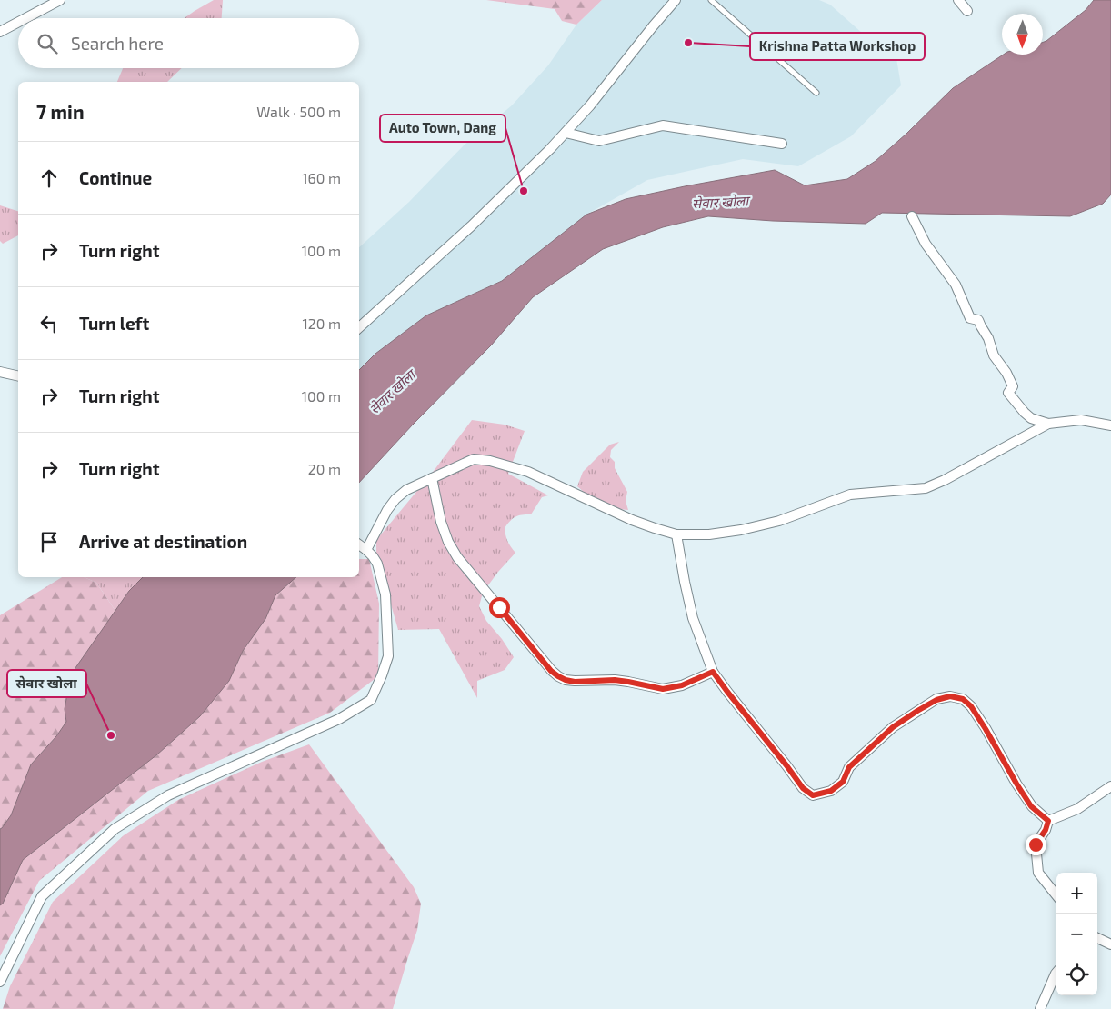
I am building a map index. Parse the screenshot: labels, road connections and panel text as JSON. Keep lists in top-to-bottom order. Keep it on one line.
{"water":["सेवार खोला"],"places":["Krishna Patta Workshop","Auto Town, Dang","सेवार खोला"],"north":"bottom","page":{"search":"Search here","heading":["7 min","Walk · 500 m"],"list":[["Continue","160 m"],["Turn right","100 m"],["Turn left","120 m"],["Turn right","100 m"],["Turn right","20 m"],"Arrive at destination"],"map_buttons":["+","−"]}}
